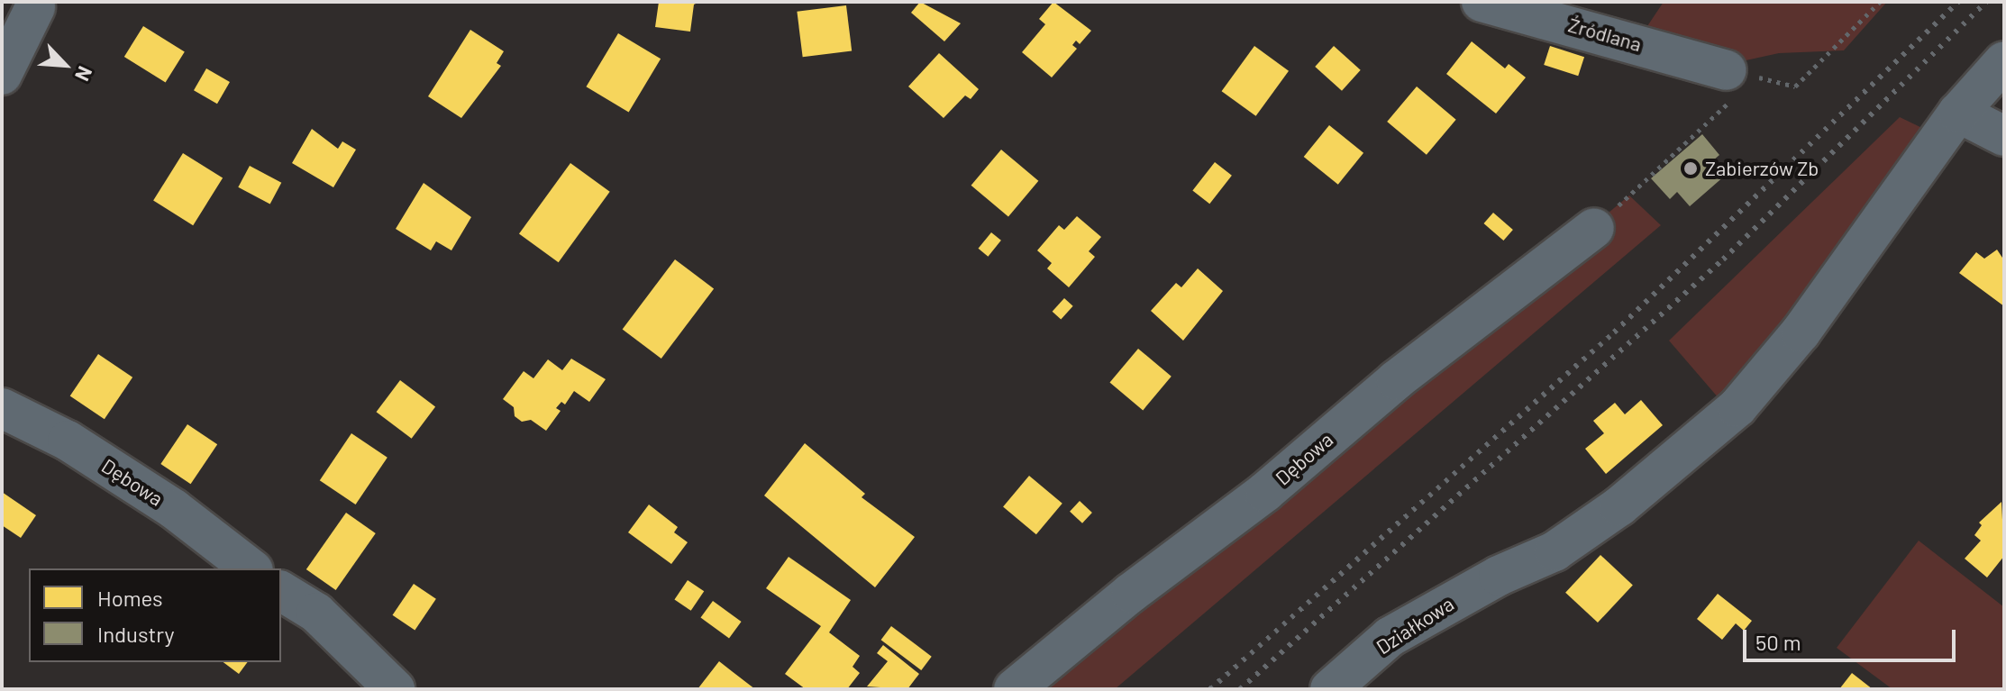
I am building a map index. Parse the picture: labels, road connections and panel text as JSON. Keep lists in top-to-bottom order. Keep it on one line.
{"streets":{"street":["Źródlana","Dębowa","Działkowa"]},"places":["Zabierzów Zb"],"legend":["Homes","Industry"],"scale_bar":"50 m","north":"bottom right"}
